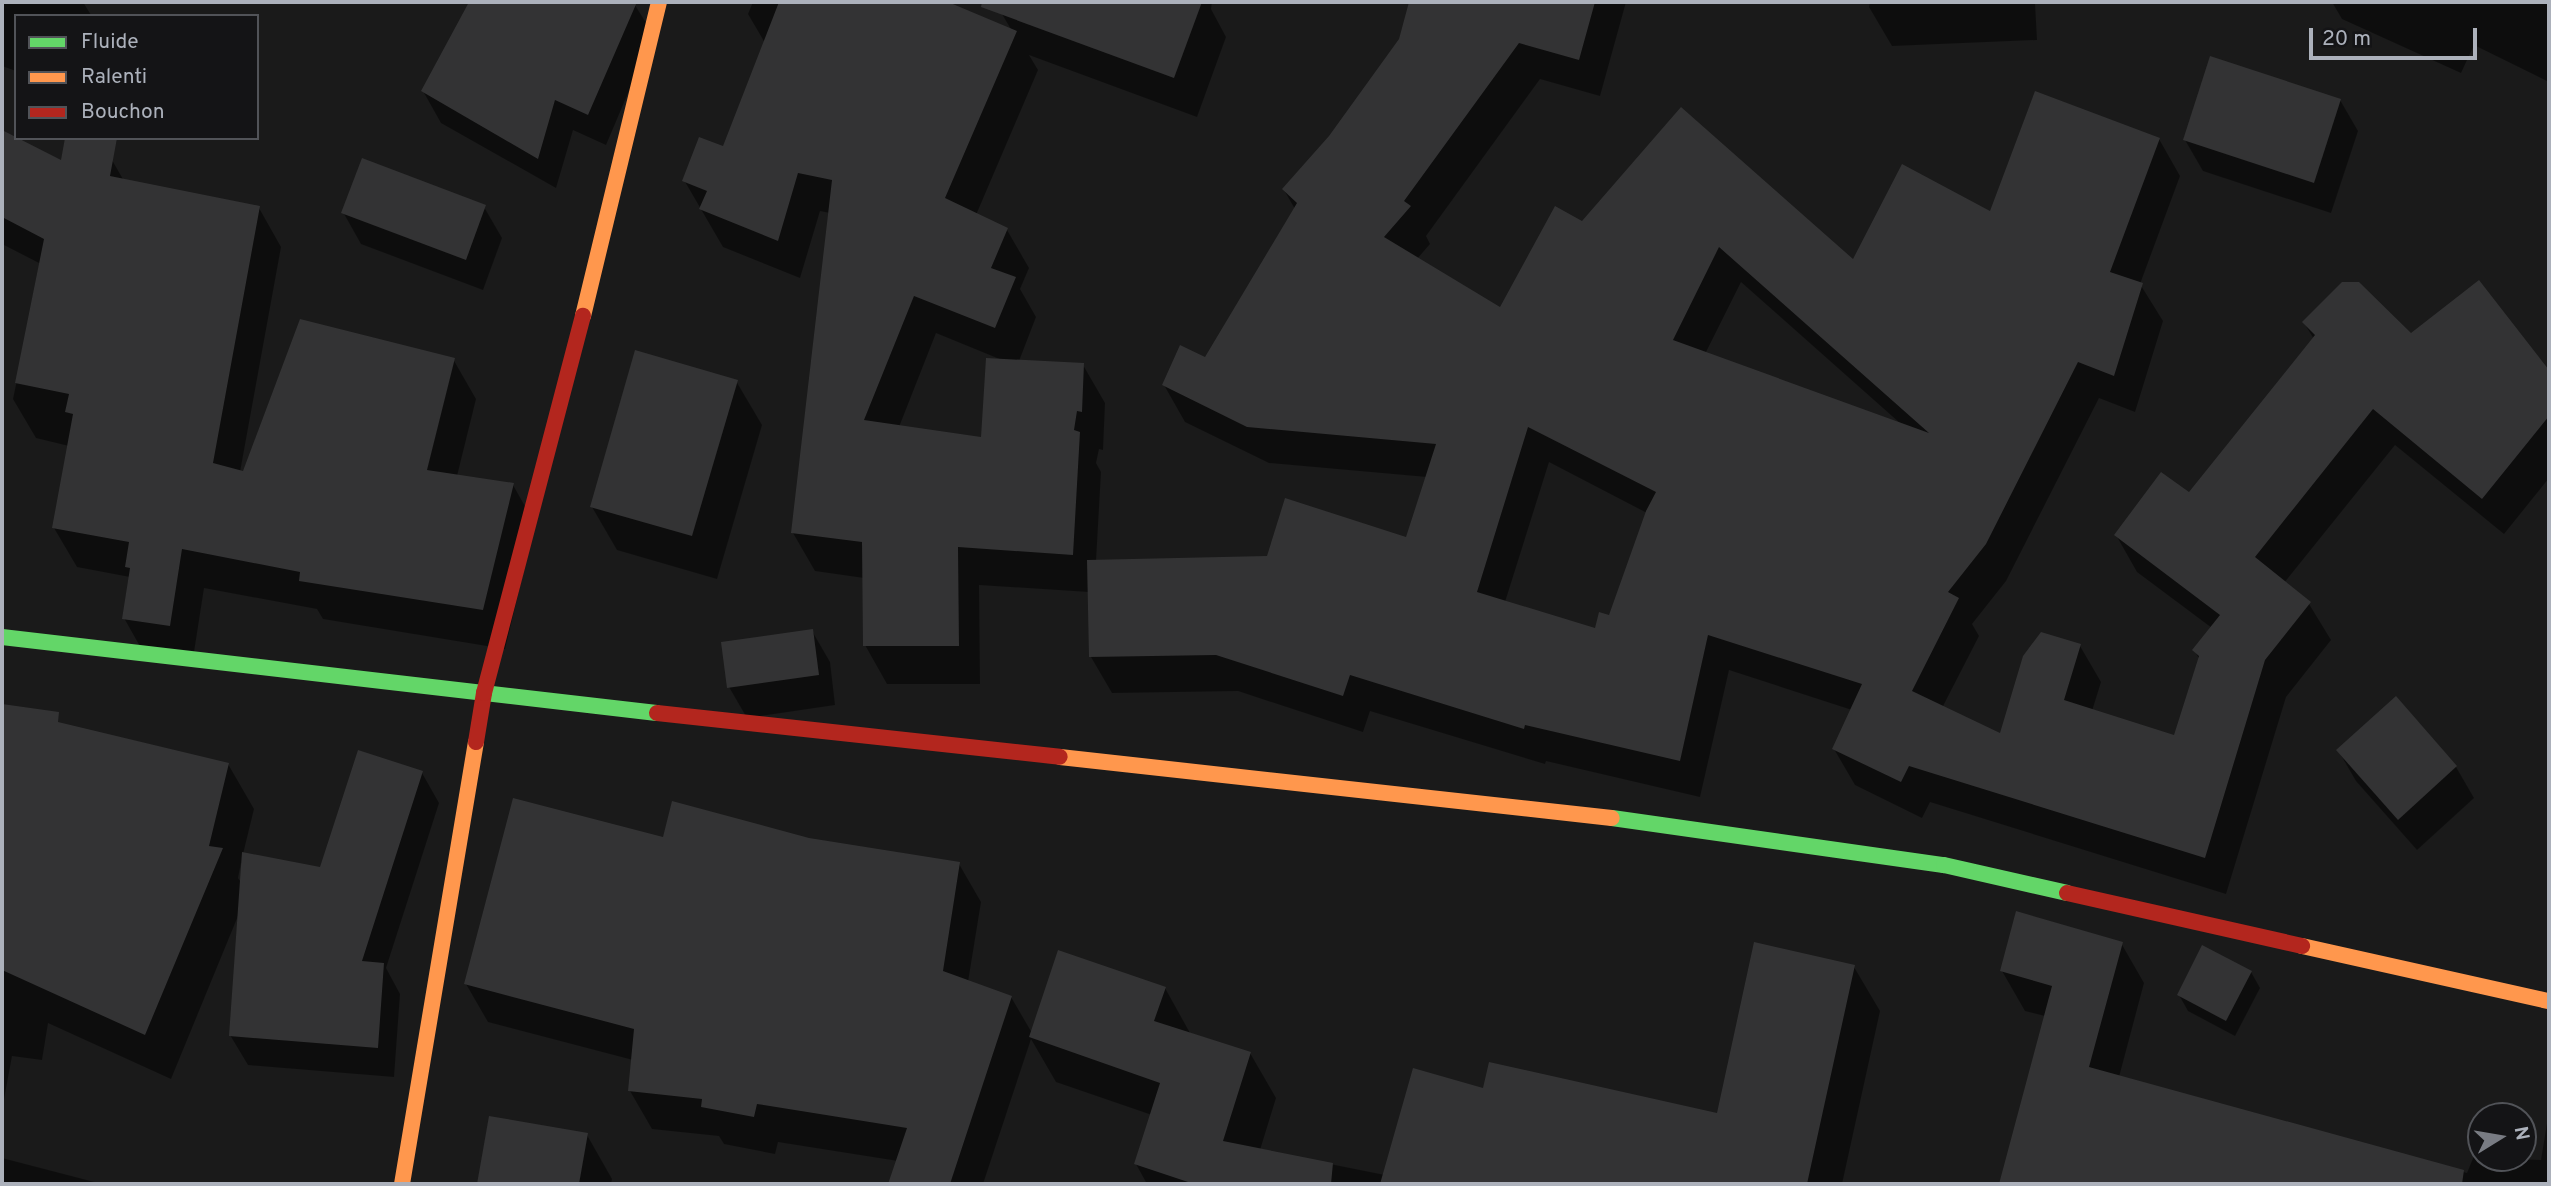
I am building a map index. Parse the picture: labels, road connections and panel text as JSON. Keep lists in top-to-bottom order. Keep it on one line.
{"legend":["Fluide","Ralenti","Bouchon"],"scale_bar":"20 m","north":"right"}
